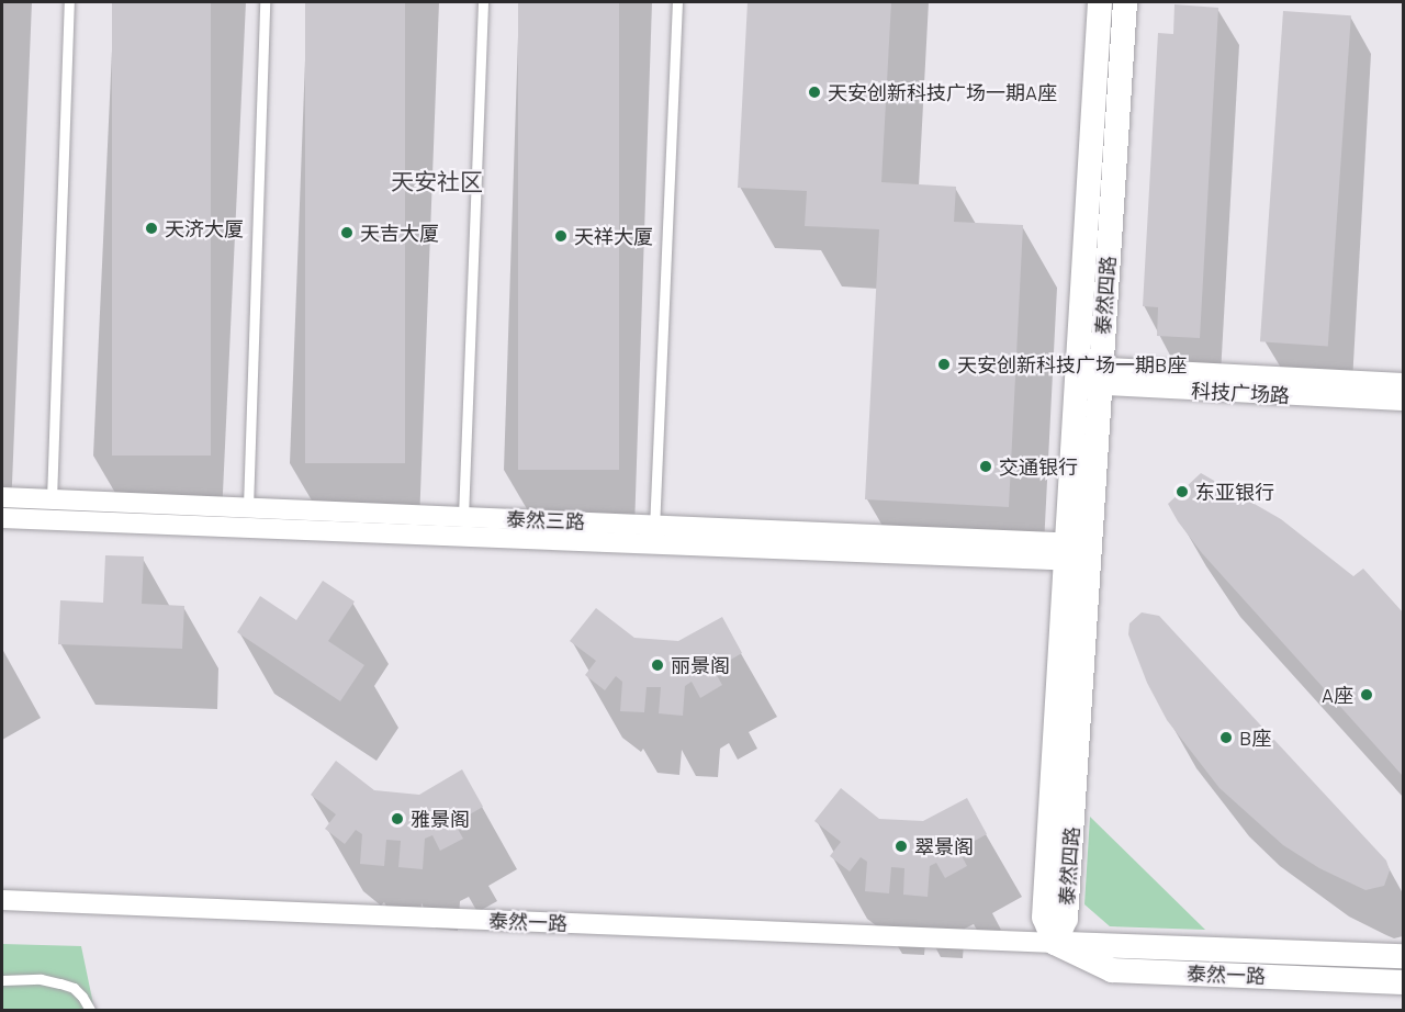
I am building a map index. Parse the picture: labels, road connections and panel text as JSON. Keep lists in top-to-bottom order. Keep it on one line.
{"streets":{"street":["泰然四路","科技广场路","泰然三路","泰然一路"]},"crossings":[["泰然四路","科技广场路"],["泰然四路","泰然三路"],["泰然四路","泰然一路"]],"districts":["天安社区"],"places":["天安创新科技广场一期A座","天济大厦","天吉大厦","天祥大厦","天安创新科技广场一期B座","交通银行","东亚银行","丽景阁","A座","B座","雅景阁","翠景阁"]}
